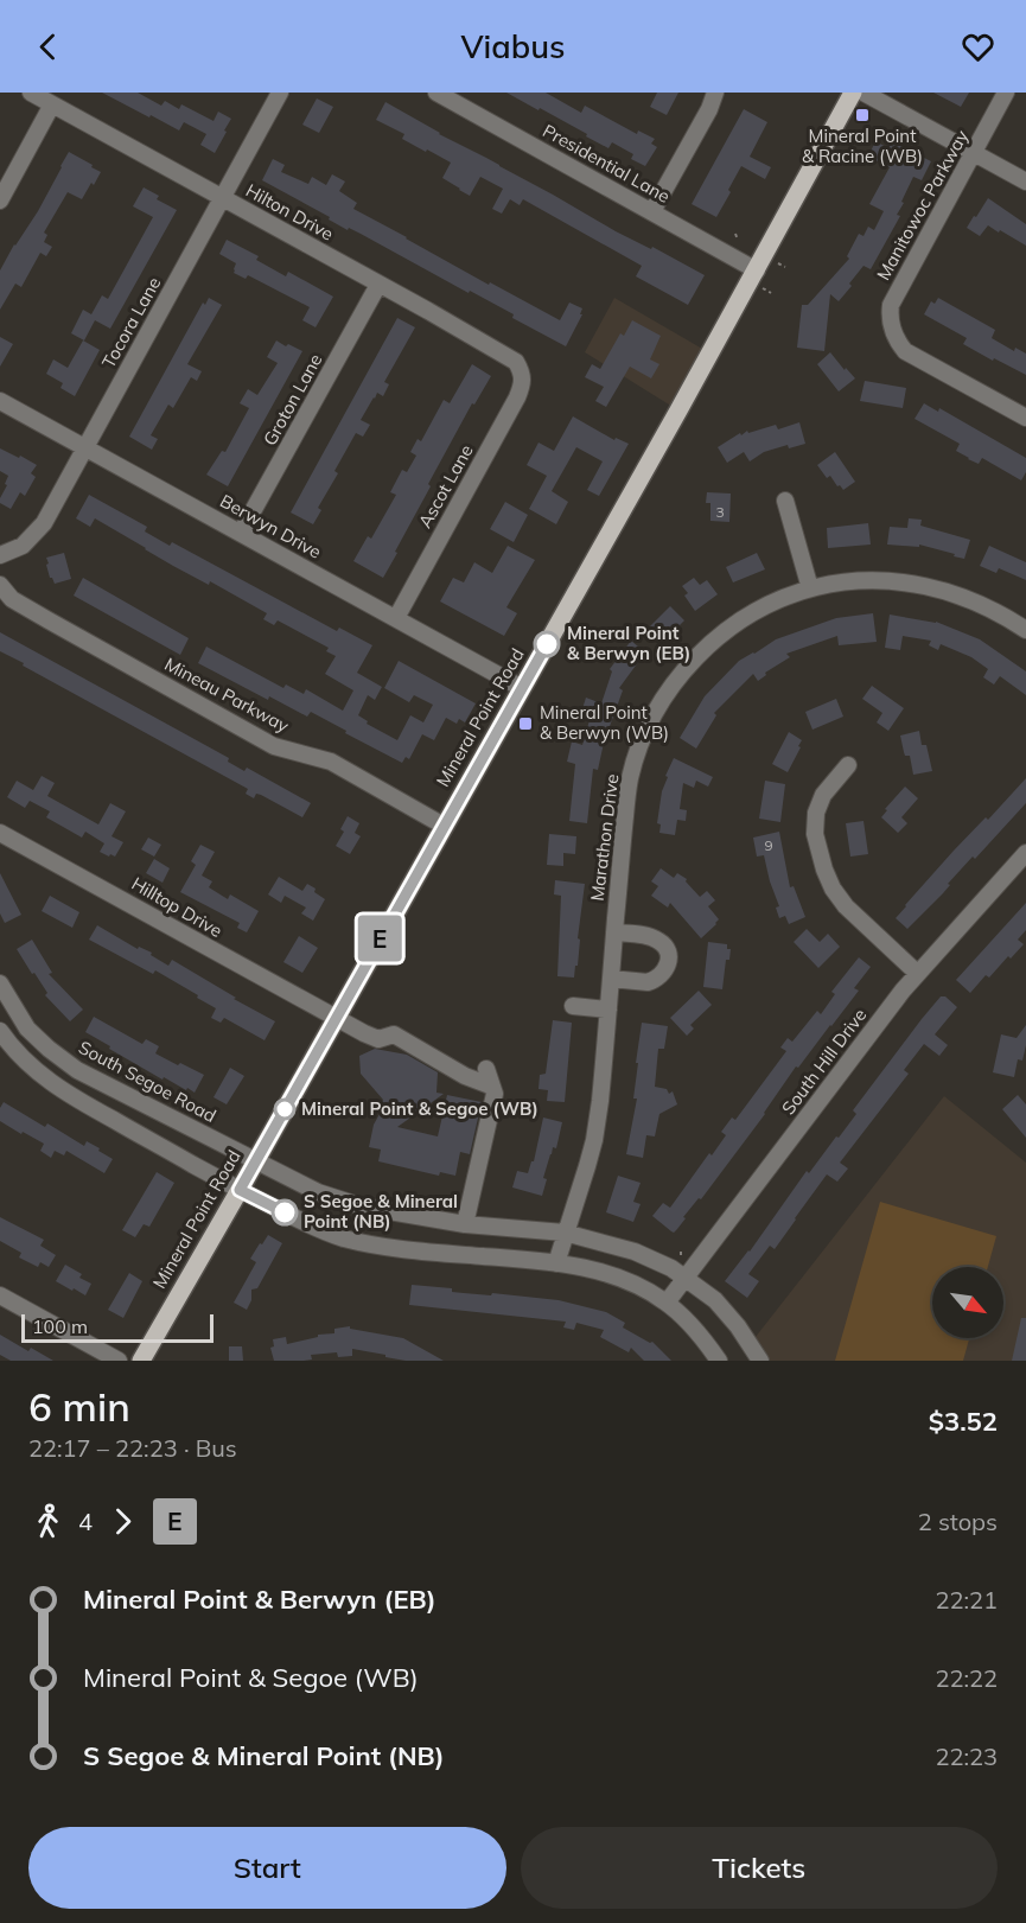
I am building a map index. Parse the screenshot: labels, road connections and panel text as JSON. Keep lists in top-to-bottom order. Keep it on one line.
{"streets":{"main road":["Mineral Point Road"],"street":["Presidential Lane","Manitowoc Parkway","Hilton Drive","Tocora Lane","Groton Lane","Ascot Lane","Berwyn Drive","Mineau Parkway","Marathon Drive","Hilltop Drive","South Hill Drive","South Segoe Road"]},"crossings":[["Presidential Lane","Mineral Point Road"],["Hilton Drive","Tocora Lane"],["Hilton Drive","Groton Lane"],["Hilton Drive","Ascot Lane"],["Tocora Lane","Berwyn Drive"],["Groton Lane","Berwyn Drive"],["Ascot Lane","Berwyn Drive"],["Berwyn Drive","Mineral Point Road"],["Mineau Parkway","Mineral Point Road"],["Mineral Point Road","Hilltop Drive"],["Mineral Point Road","South Segoe Road"],["Marathon Drive","South Segoe Road"],["Hilltop Drive","South Segoe Road"],["South Hill Drive","South Segoe Road"]],"places":{"transit":["Mineral Point & Racine (WB)","Mineral Point & Berwyn (WB)"],"other":["Mineral Point & Berwyn (EB)","Mineral Point & Segoe (WB)","S Segoe & Mineral Point (NB)"]},"lines":["bus line E"],"house_numbers":["3","9"],"scale_bar":"100 m","north":"bottom right","page":{"header":"Viabus","on_map":"E","scale":"100 m","heading":["6 min","22:17 – 22:23 · Bus","$3.52"],"legs":["4","E","2 stops"],"list":[{"name":"Mineral Point & Berwyn (EB)","value":"22:21"},{"name":"Mineral Point & Segoe (WB)","value":"22:22"},{"name":"S Segoe & Mineral Point (NB)","value":"22:23"}],"buttons":["Start","Tickets"]}}
